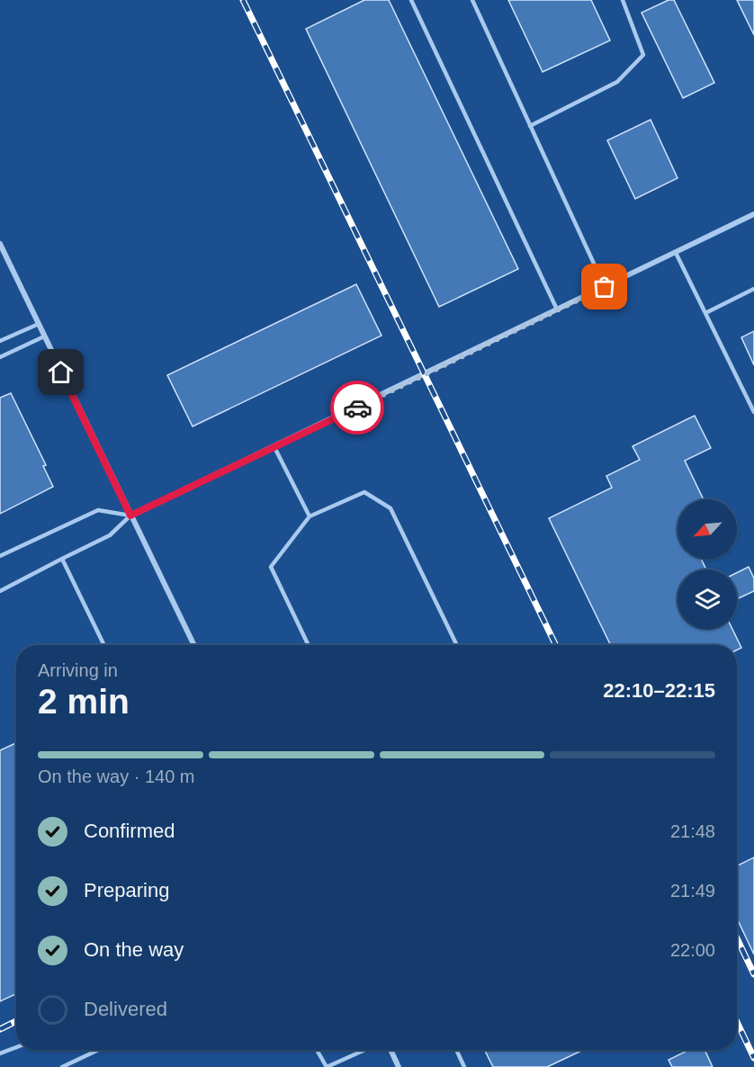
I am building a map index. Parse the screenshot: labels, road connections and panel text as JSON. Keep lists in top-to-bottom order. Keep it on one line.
{"north":"bottom left","page":{"heading":["2 min","Arriving in","22:10–22:15"],"bar":"On the way · 140 m","list":[["Confirmed","21:48"],["Preparing","21:49"],["On the way","22:00"],"Delivered"]}}
